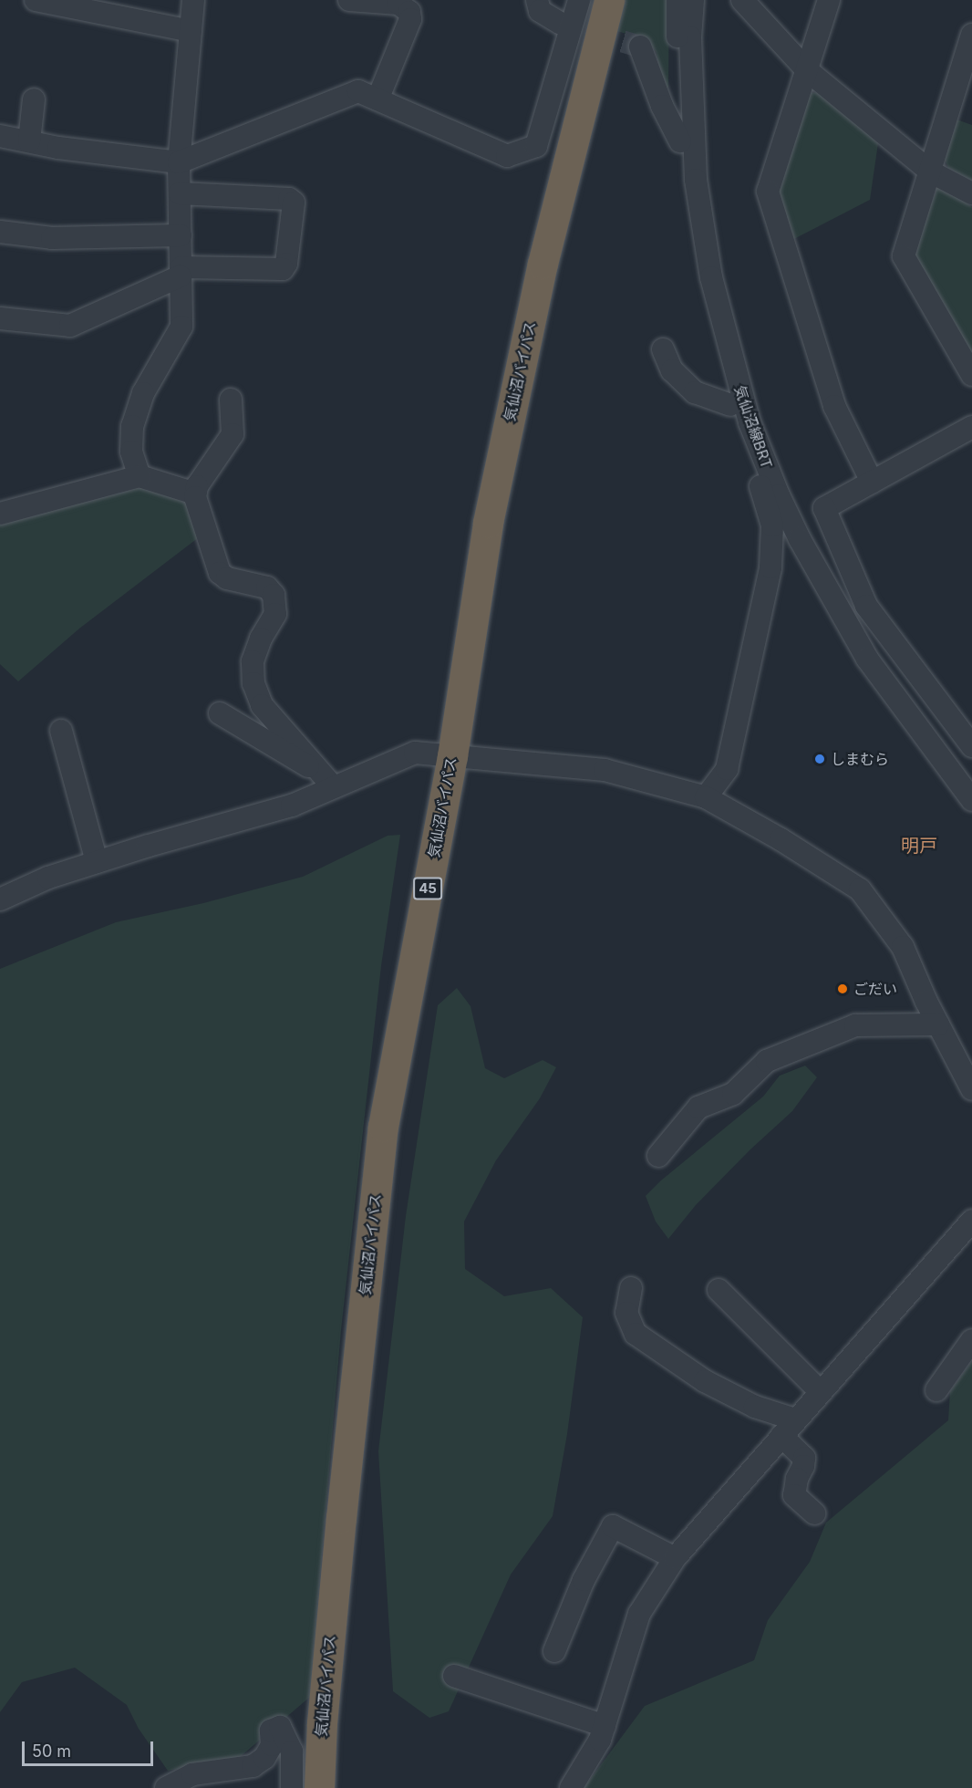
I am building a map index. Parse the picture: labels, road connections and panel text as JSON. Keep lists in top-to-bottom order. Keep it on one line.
{"streets":{"highway":["気仙沼バイパス","45"],"street":["気仙沼線BRT"]},"districts":["明戸"],"places":["しまむら","ごだい"],"scale_bar":"50 m"}
